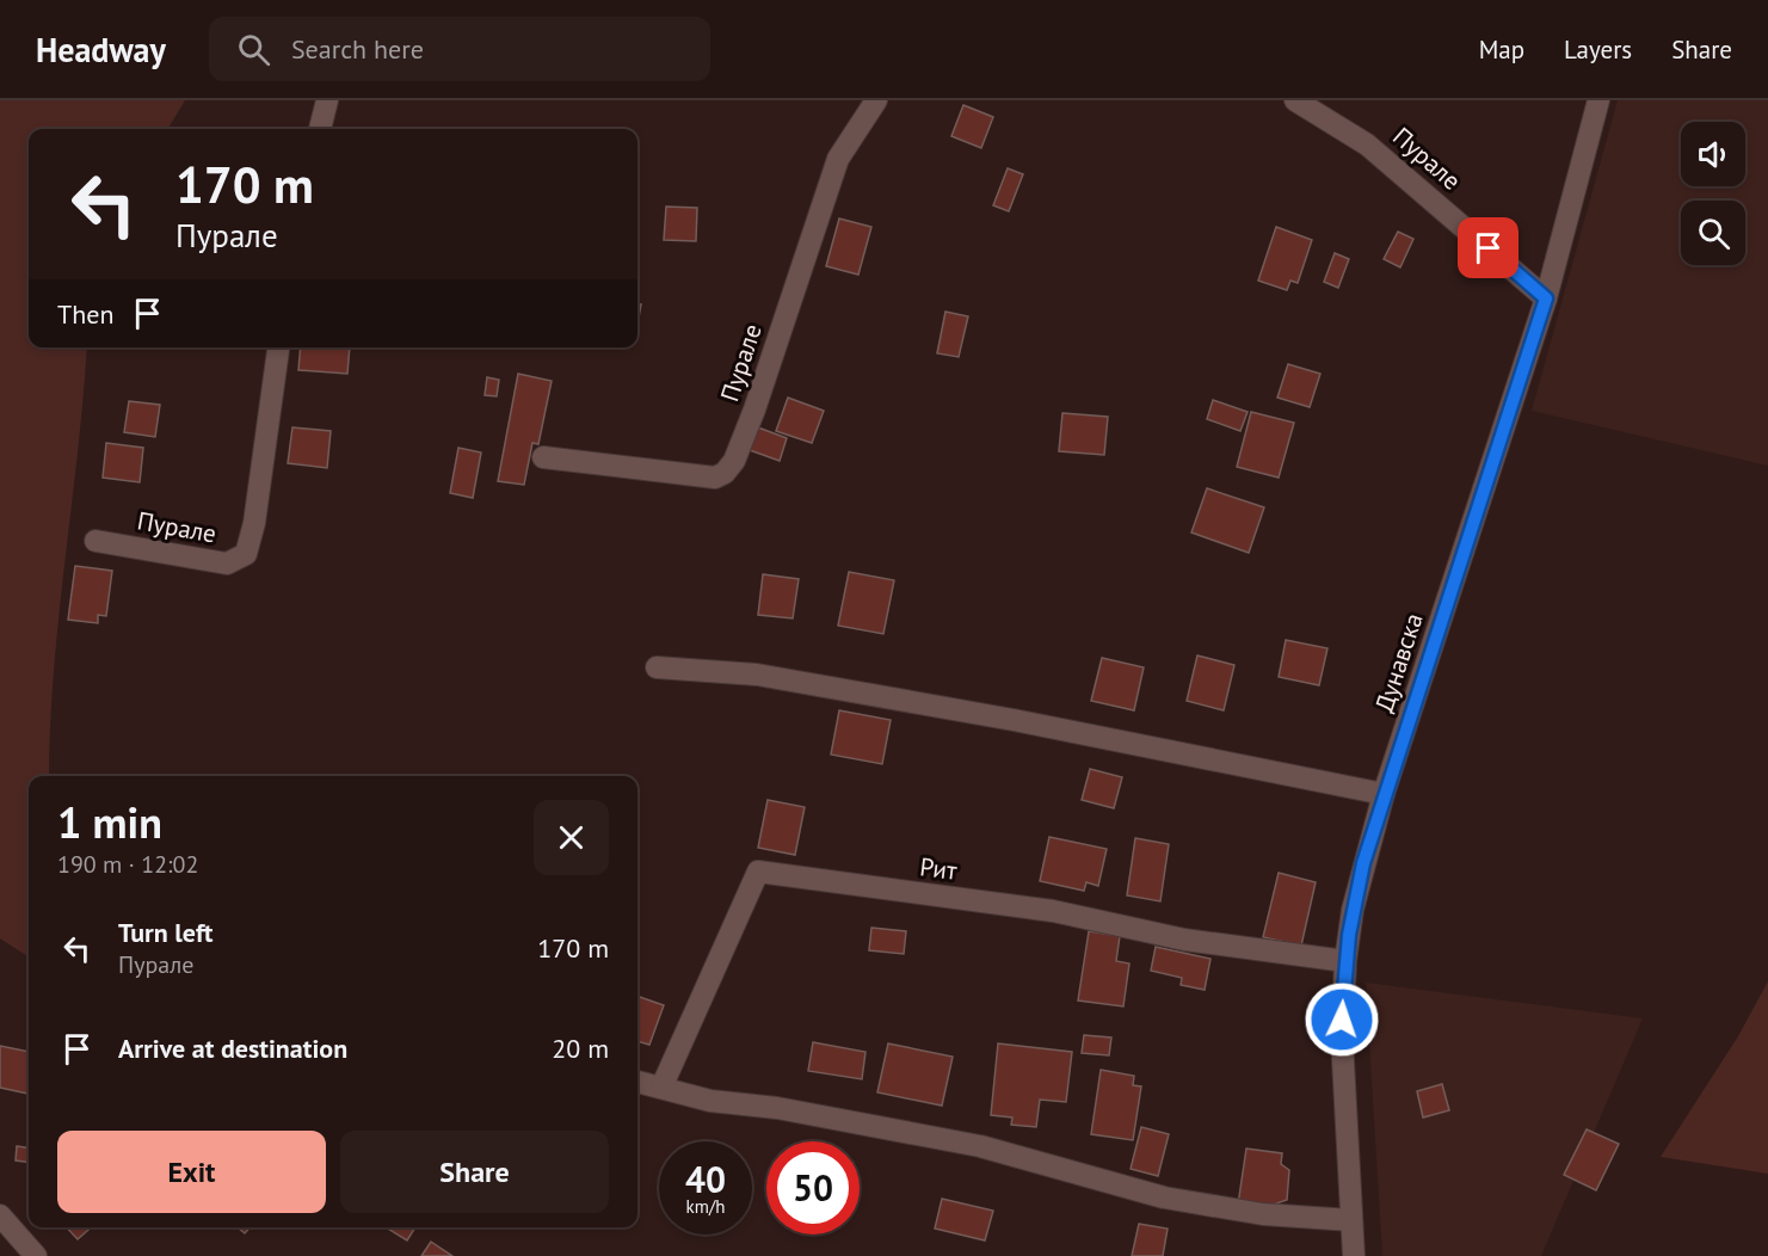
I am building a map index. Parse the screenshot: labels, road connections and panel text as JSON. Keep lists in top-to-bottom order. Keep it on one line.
{"streets":{"street":["Пурале","Дунавска","Рит"]},"crossings":[["Пурале","Дунавска"],["Дунавска","Рит"]],"page":{"header":"Headway","search":"Search here","nav":["Map","Layers","Share"],"turn":["170 m","Пурале"],"then":"Then","heading":["1 min","190 m · 12:02"],"list":[{"name":"Turn left","note":"Пурале","value":"170 m"},{"name":"Arrive at destination","value":"20 m"}],"buttons":["Exit","Share"],"speed":"40 km/h","limit":"50"}}
